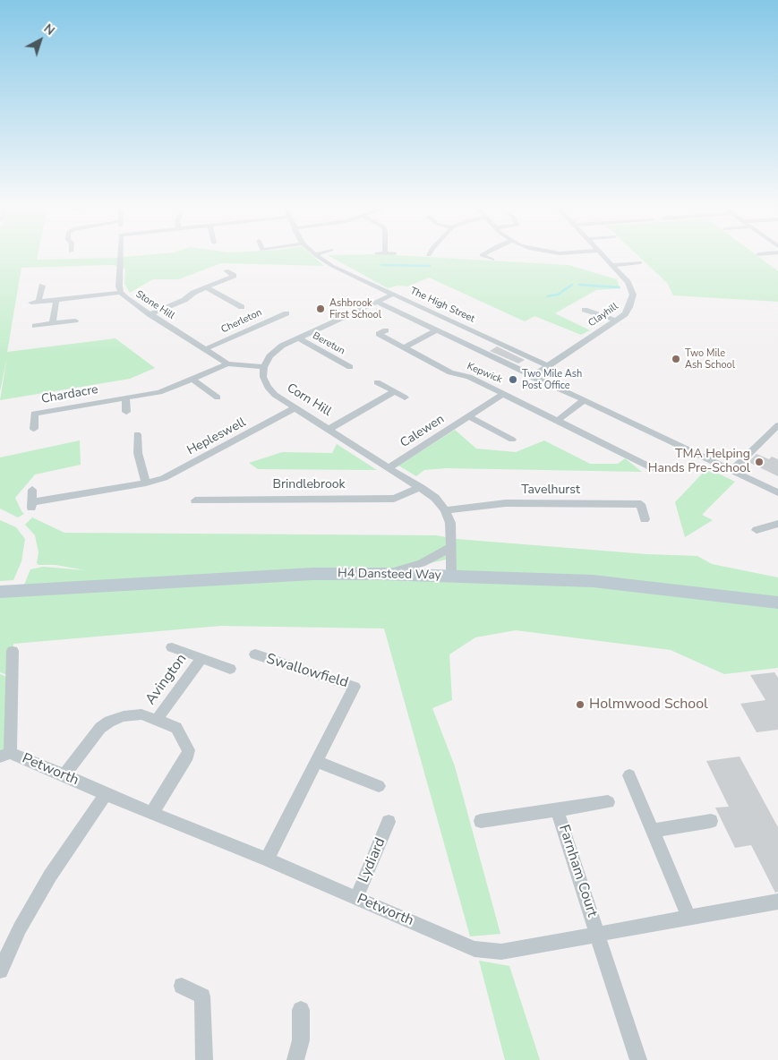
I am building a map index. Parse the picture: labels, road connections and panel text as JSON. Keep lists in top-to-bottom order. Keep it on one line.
{"streets":{"street":["Stone Hill","The High Street","Clayhill","Cherleton","Beretun","Kepwick","Chardacre","Corn Hill","Calewen","Hepleswell","Brindlebrook","Tavelhurst","H4 Dansteed Way","Swallowfield","Avington","Petworth","Lydiard","Farnham Court"]},"crossings":[["Stone Hill","Cherleton"],["Stone Hill","Chardacre"],["Stone Hill","Corn Hill"],["The High Street","Clayhill"],["Kepwick","Calewen"],["Corn Hill","Calewen"],["Corn Hill","Hepleswell"],["Corn Hill","Brindlebrook"],["Corn Hill","Tavelhurst"],["Corn Hill","H4 Dansteed Way"],["Swallowfield","Petworth"],["Avington","Petworth"],["Petworth","Lydiard"],["Petworth","Farnham Court"]],"places":["Ashbrook First School","Two Mile Ash School","Two Mile Ash Post Office","TMA Helping Hands Pre-School","Holmwood School"],"north":"top right"}
